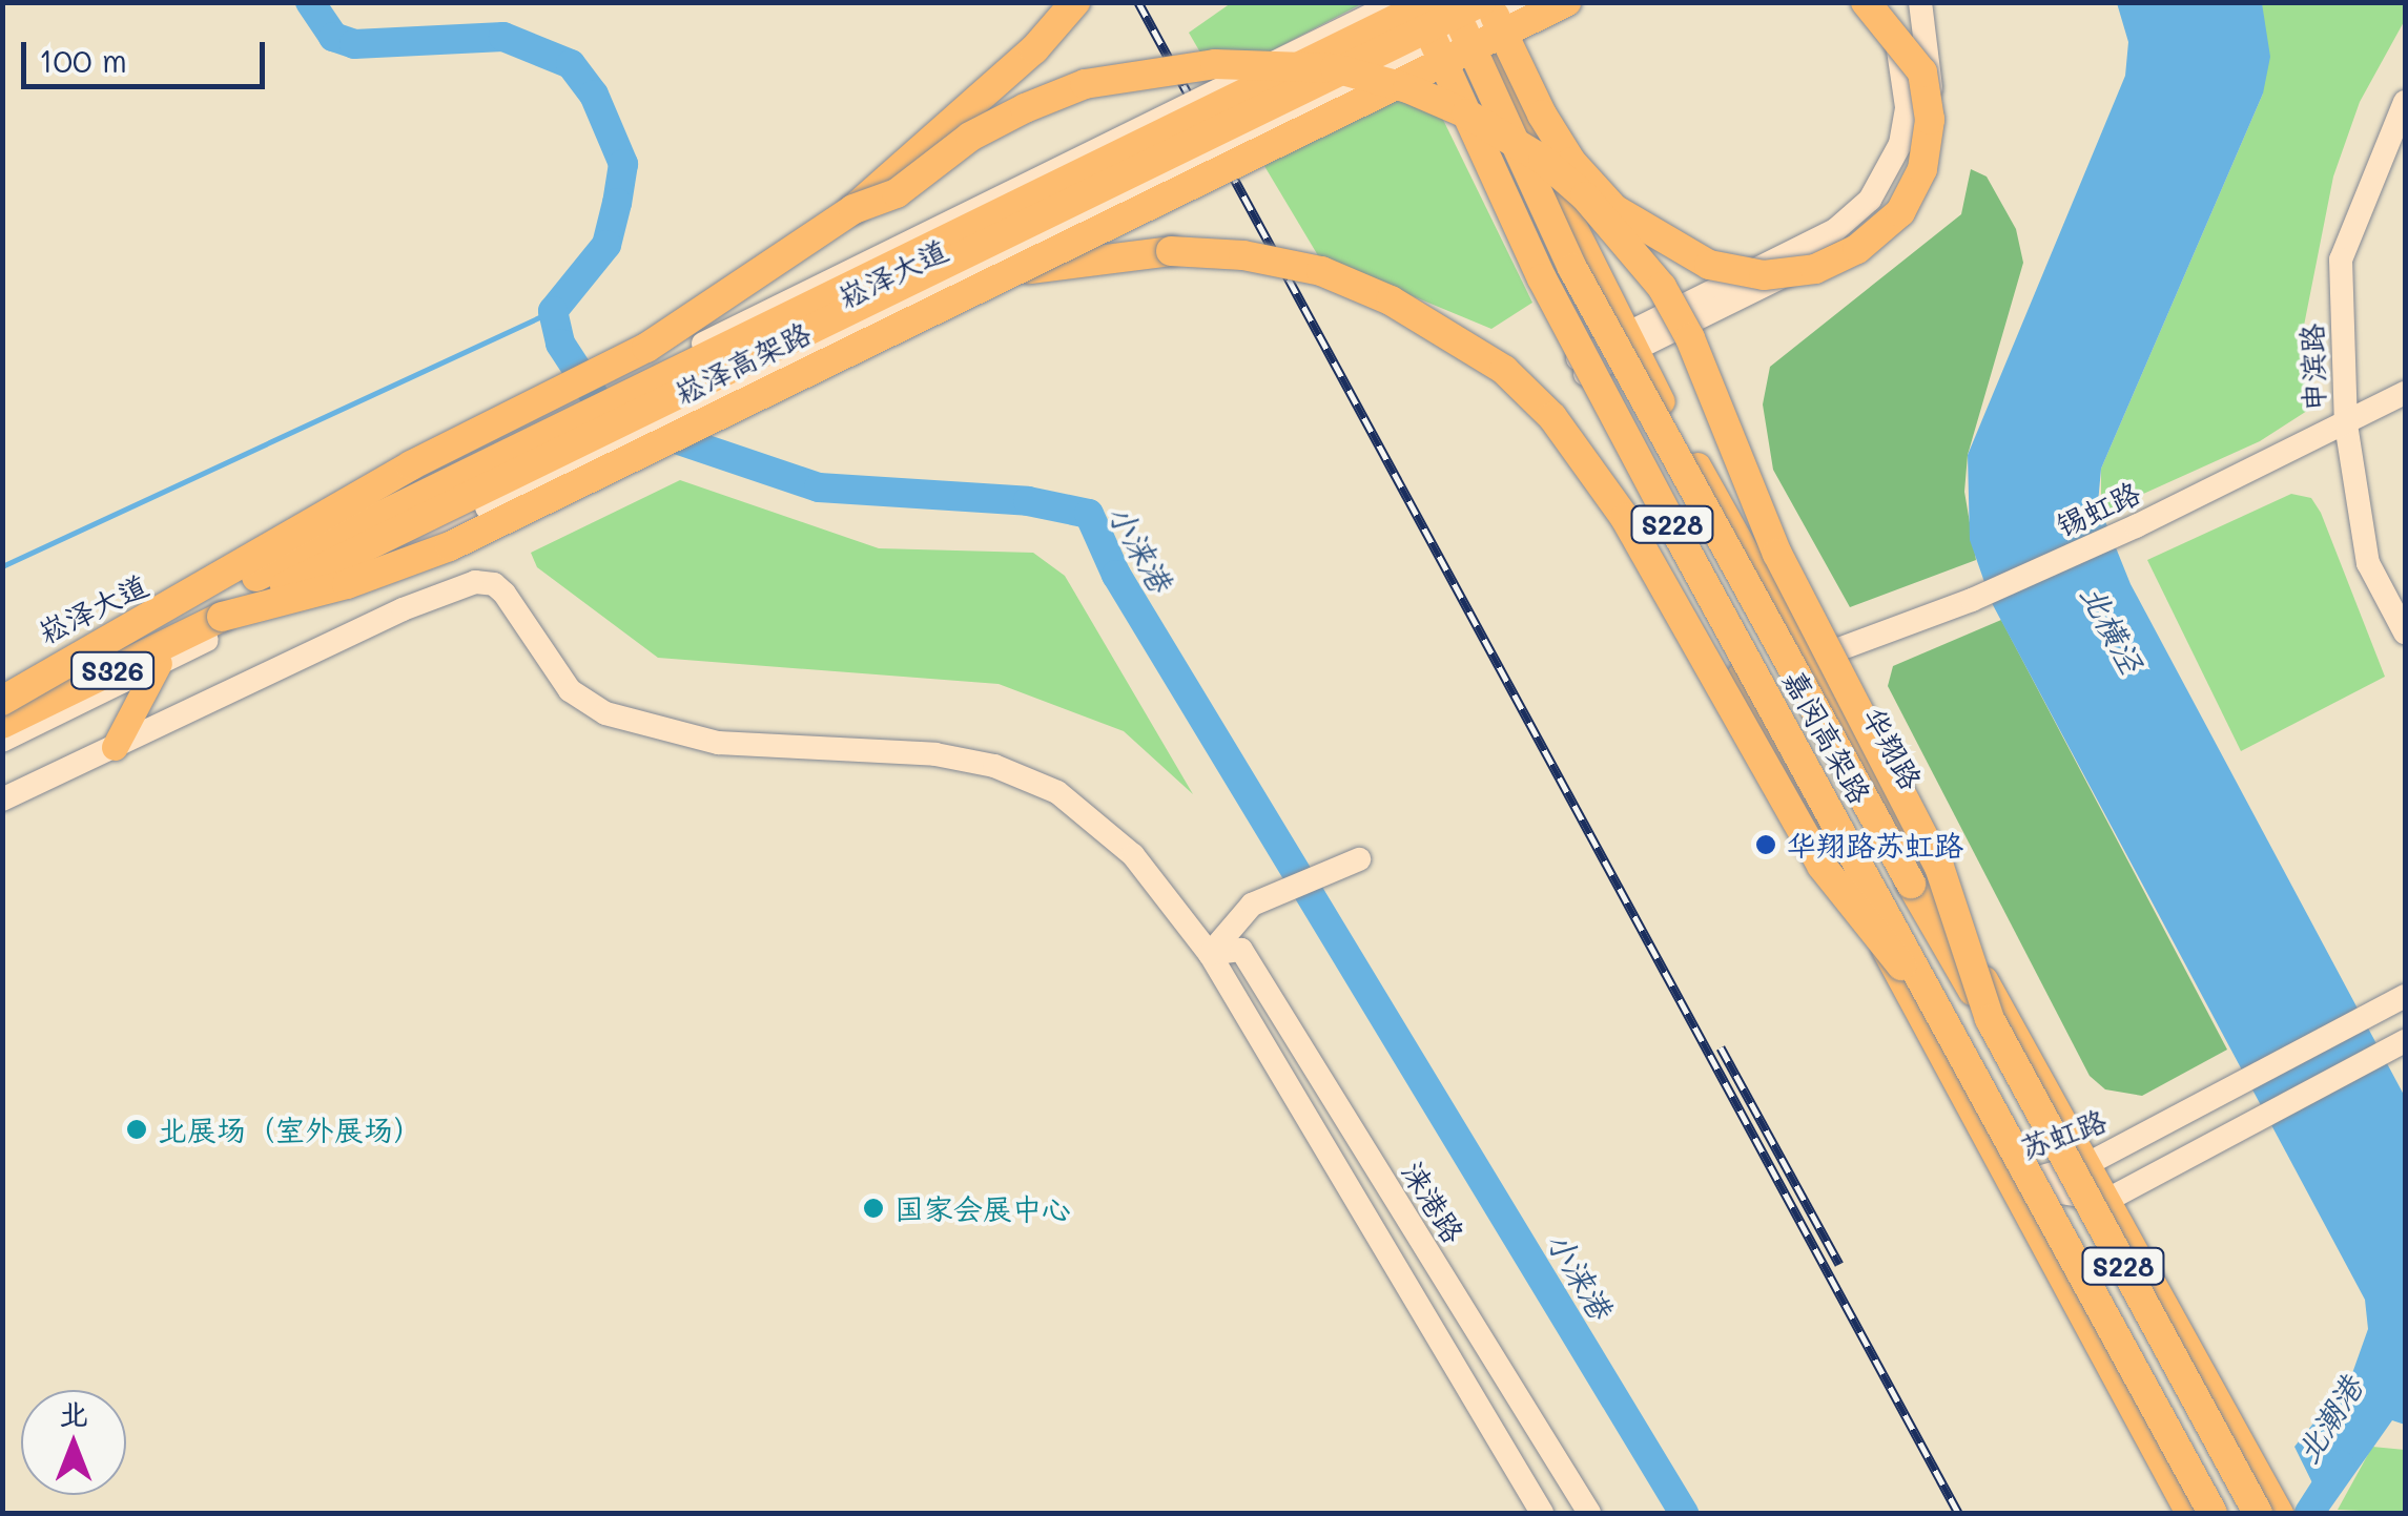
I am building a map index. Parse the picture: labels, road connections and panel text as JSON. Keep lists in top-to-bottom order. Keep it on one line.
{"streets":{"highway":["崧泽高架路","S228","S326","嘉闵高架路"],"main road":["崧泽大道","申滨路","锡虹路","华翔路","苏虹路","涞港路"]},"crossings":[["申滨路","锡虹路"],["锡虹路","华翔路"],["华翔路","苏虹路"]],"water":["小涞港","北横泾","北潮港"],"places":["华翔路苏虹路","北展场（室外展场）","国家会展中心"],"scale_bar":"100 m","north":"top"}
